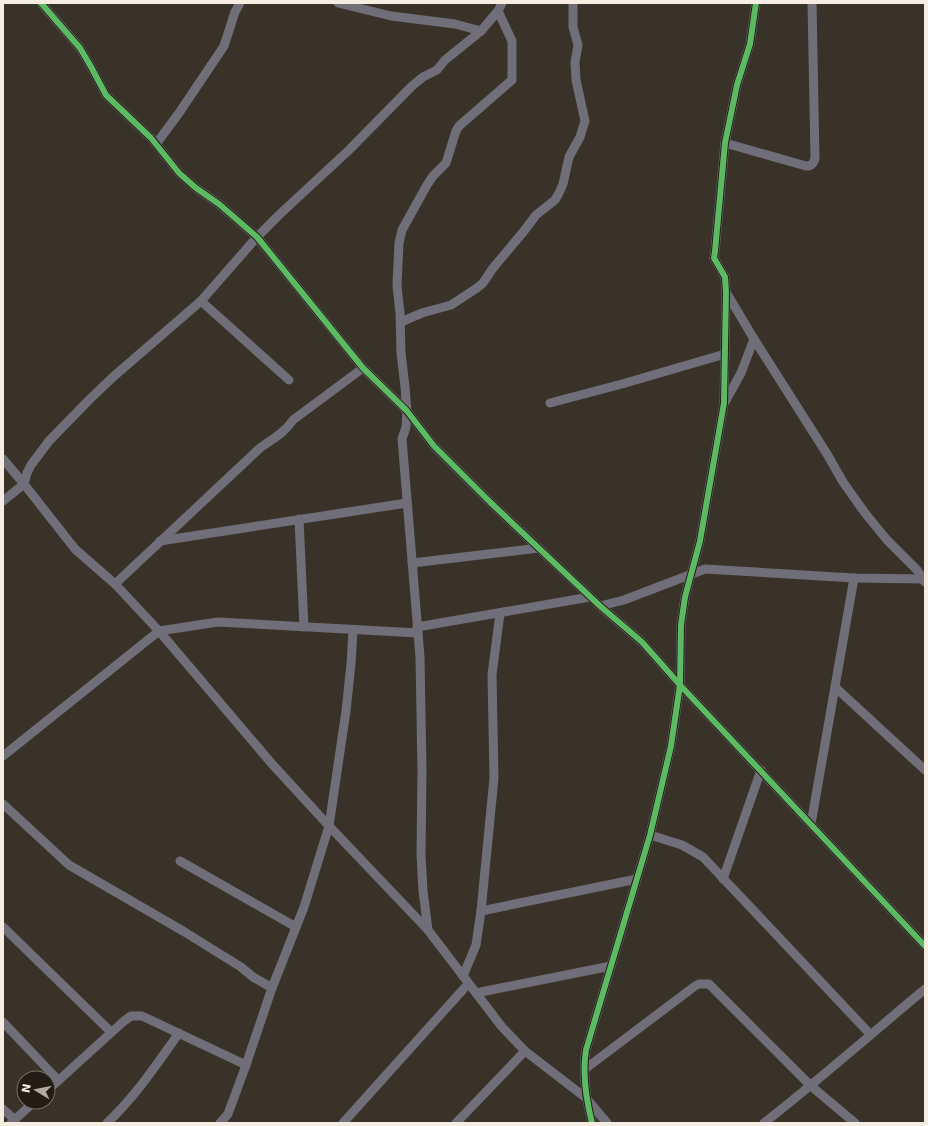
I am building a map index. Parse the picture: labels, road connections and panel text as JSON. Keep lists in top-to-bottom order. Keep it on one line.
{"north":"left"}
